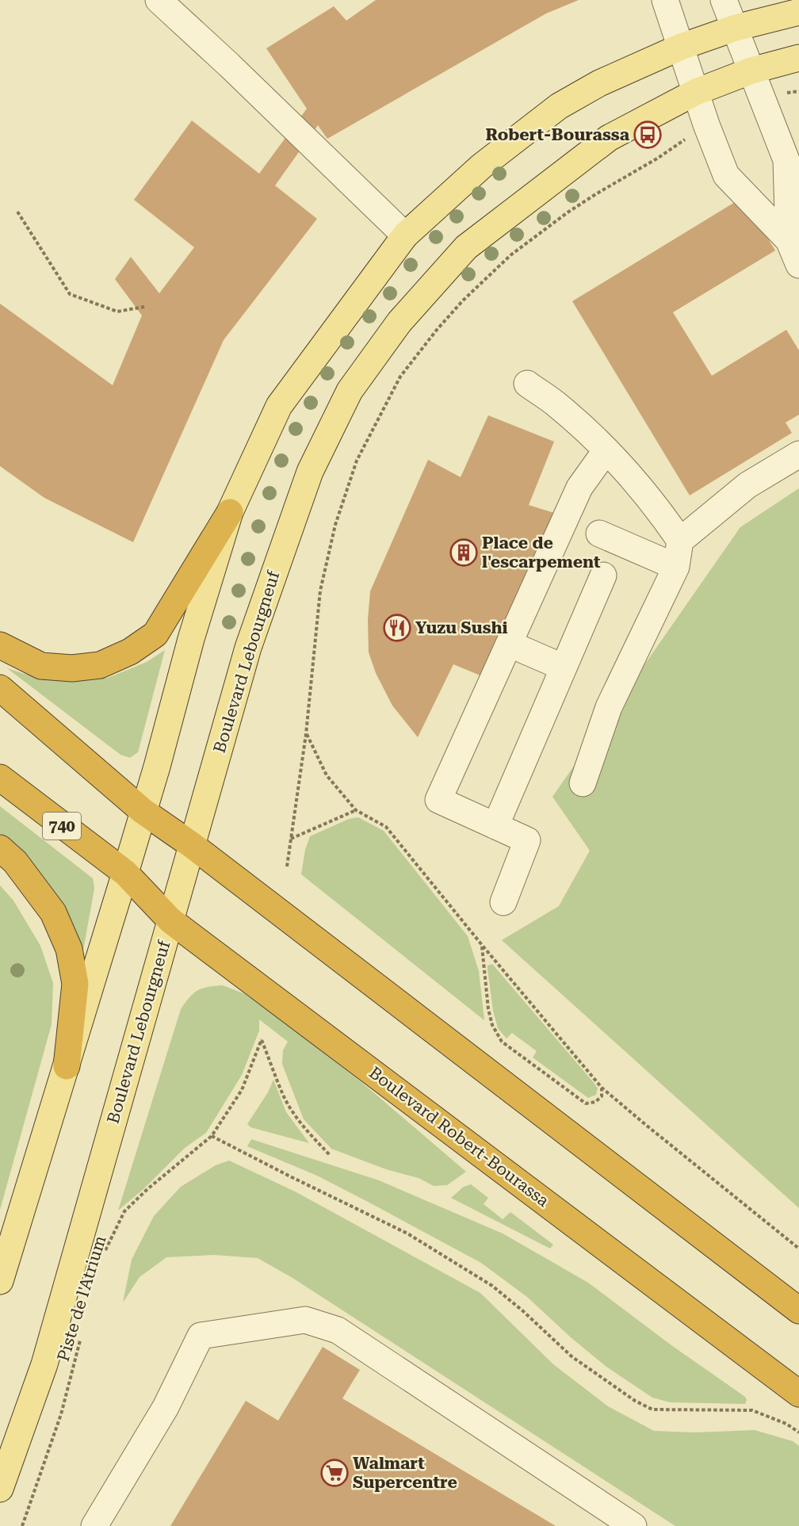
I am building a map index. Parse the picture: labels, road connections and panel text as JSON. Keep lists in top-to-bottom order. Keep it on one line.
{"streets":{"highway":["740","Boulevard Robert-Bourassa"],"main road":["Boulevard Lebourgneuf"],"path":["Piste de l'Atrium"]},"crossings":[["Boulevard Lebourgneuf","Boulevard Robert-Bourassa"],["740","Boulevard Robert-Bourassa"]],"places":{"bus stop":["Robert-Bourassa"],"building":["Place de l'escarpement"],"restaurant":["Yuzu Sushi"],"supermarket":["Walmart Supercentre"]}}
